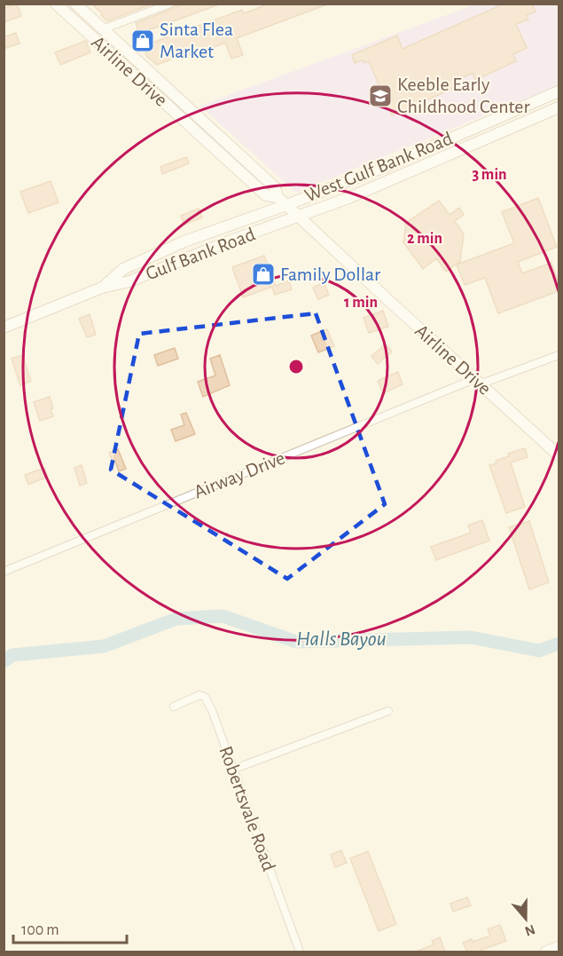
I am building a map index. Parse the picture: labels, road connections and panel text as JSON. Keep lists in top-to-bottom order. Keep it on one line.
{"streets":{"main road":["Airline Drive","West Gulf Bank Road","Gulf Bank Road"],"street":["Airway Drive","Robertsvale Road"]},"crossings":[["Airline Drive","West Gulf Bank Road"],["Airline Drive","Gulf Bank Road"],["Airline Drive","Airway Drive"],["West Gulf Bank Road","Gulf Bank Road"]],"water":["Halls Bayou"],"places":{"shop":["Sinta Flea Market","Family Dollar"],"school or university":["Keeble Early Childhood Center"]},"scale_bar":"100 m","north":"bottom","rings":["3 min","2 min","1 min"]}
